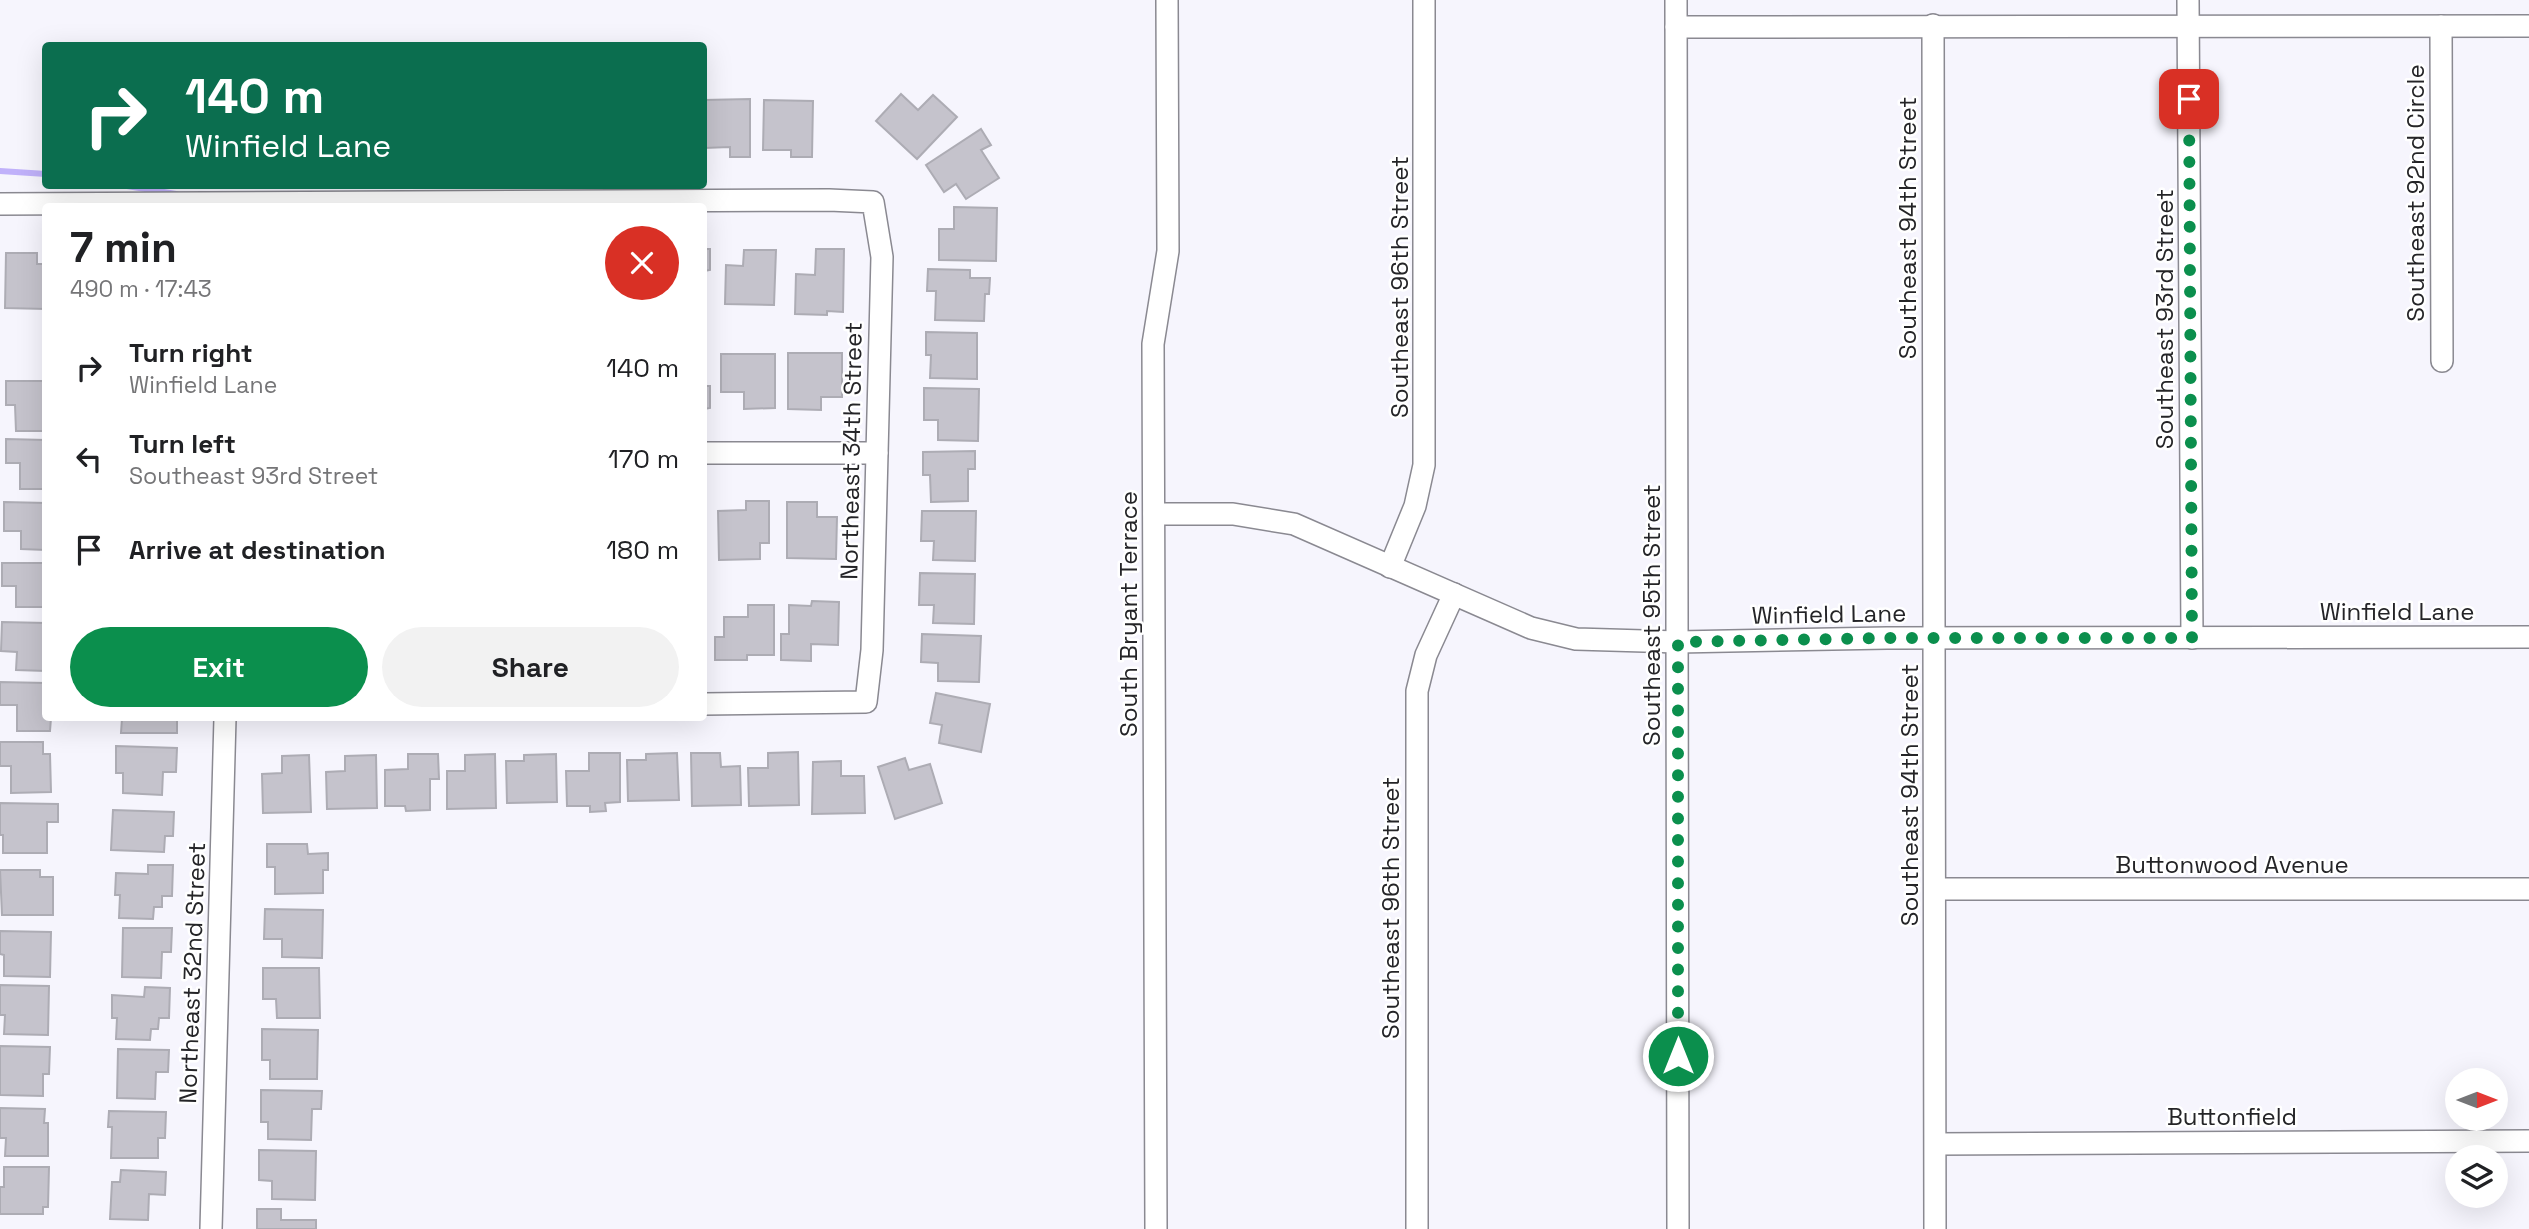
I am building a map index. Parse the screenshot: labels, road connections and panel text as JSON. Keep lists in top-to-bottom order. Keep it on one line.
{"streets":{"street":["Southeast 92nd Circle","Southeast 94th Street","Southeast 96th Street","Southeast 93rd Street","Northeast 34th Street","Winfield Lane","South Bryant Terrace","Southeast 95th Street","Buttonwood Avenue","Northeast 32nd Street","Buttonfield"]},"crossings":[["Southeast 94th Street","Winfield Lane"],["Southeast 94th Street","Buttonwood Avenue"],["Southeast 94th Street","Buttonfield"],["Southeast 96th Street","Winfield Lane"],["Southeast 93rd Street","Winfield Lane"],["Winfield Lane","South Bryant Terrace"],["Winfield Lane","Southeast 95th Street"]],"north":"right","page":{"turn":["140 m","Winfield Lane"],"heading":["7 min","490 m · 17:43"],"list":[{"name":"Turn right","note":"Winfield Lane","value":"140 m"},{"name":"Turn left","note":"Southeast 93rd Street","value":"170 m"},{"name":"Arrive at destination","value":"180 m"}],"buttons":["Exit","Share"]}}
